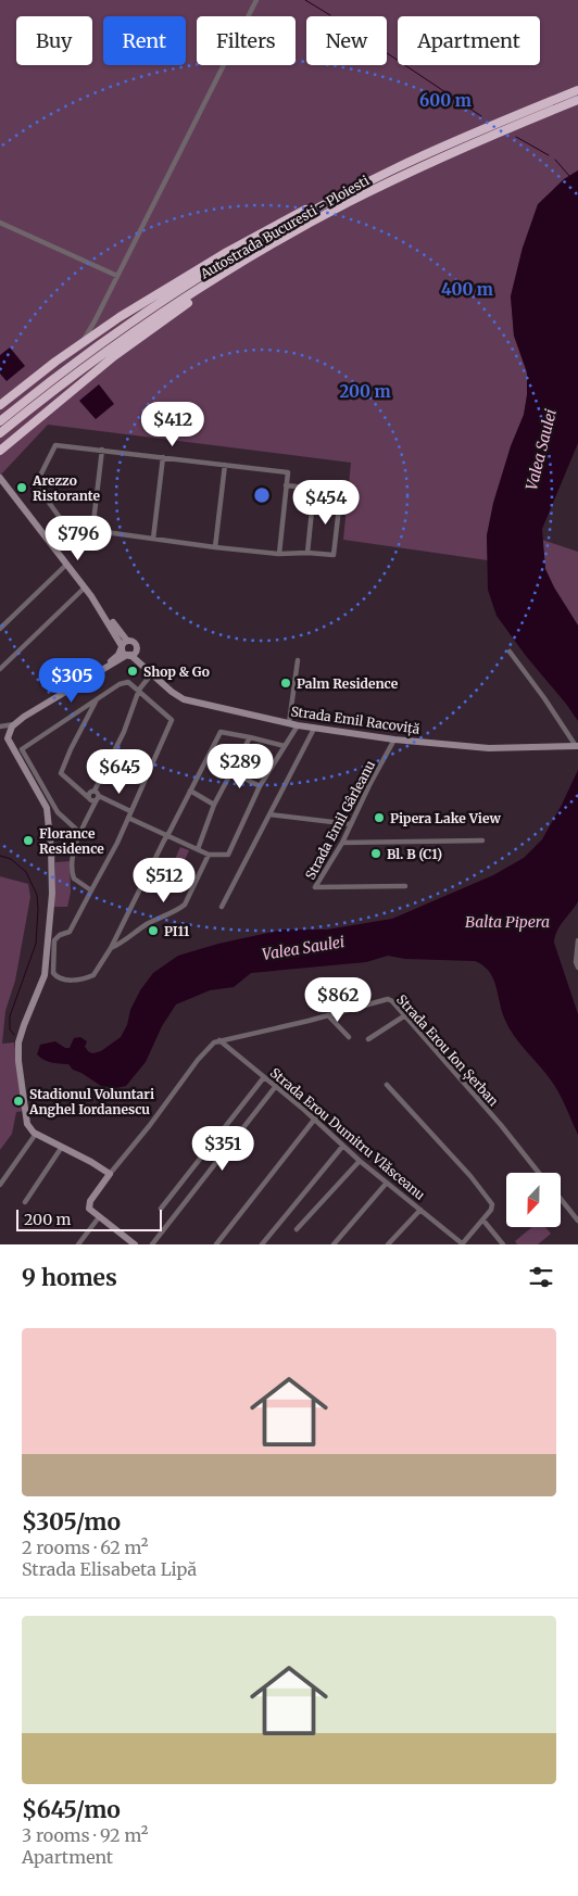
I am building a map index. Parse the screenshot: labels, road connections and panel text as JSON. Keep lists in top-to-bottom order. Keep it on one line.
{"streets":{"highway":["Autostrada Bucuresti - Ploiesti"],"street":["Strada Emil Racoviță","Strada Emil Gârleanu","Strada Erou Ion Șerban","Strada Erou Dumitru Vlăsceanu"]},"crossings":[["Strada Emil Racoviță","Strada Emil Gârleanu"],["Strada Erou Ion Șerban","Strada Erou Dumitru Vlăsceanu"]],"water":["Valea Saulei","Balta Pipera"],"places":["Arezzo Ristorante","Shop & Go","Palm Residence","Pipera Lake View","Florance Residence","Bl. B (C1)","PI11","Stadionul Voluntari Anghel Iordanescu"],"scale_bar":"200 m","north":"bottom","page":{"chip":["Buy","Rent","Filters","New","Apartment"],"price":["$412","$454","$796","$305","$289","$645","$512","$862","$351"],"scale":"200 m","heading":"9 homes","list":[{"name":"$305/mo","note":"2 rooms · 62 m² · Strada Elisabeta Lipă"},{"name":"$645/mo","note":"3 rooms · 92 m² · Apartment"}]},"rings":["600 m","400 m","200 m"]}
